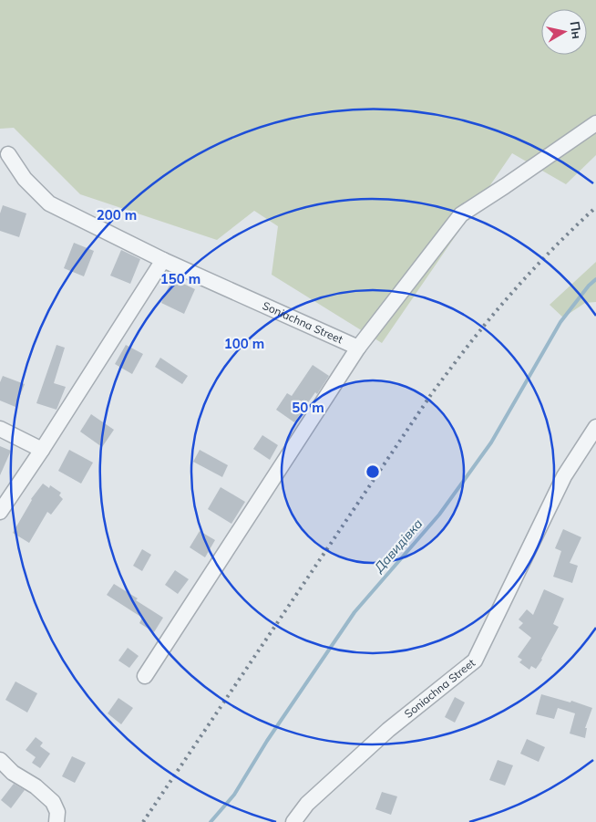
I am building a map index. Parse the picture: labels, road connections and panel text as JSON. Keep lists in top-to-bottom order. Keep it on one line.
{"streets":{"street":["Soniachna Street"]},"water":["Давидівка"],"north":"right","rings":["200 m","150 m","100 m","50 m"]}
